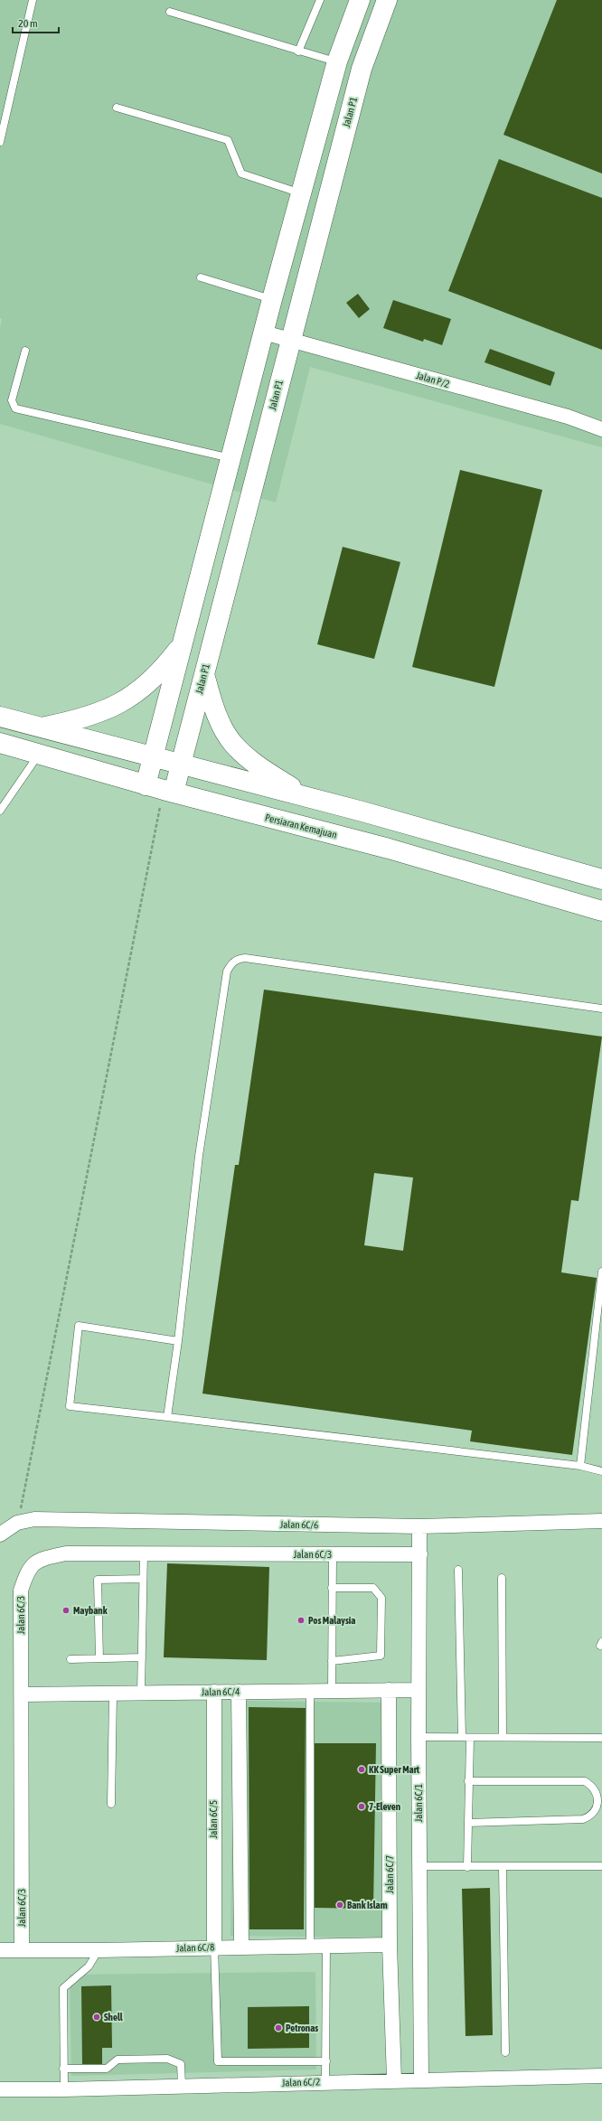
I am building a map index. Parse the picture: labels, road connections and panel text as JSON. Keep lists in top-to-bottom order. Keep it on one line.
{"streets":{"main road":["Jalan P1","Persiaran Kemajuan"],"street":["Jalan P/2","Jalan 6C/6","Jalan 6C/3","Jalan 6C/4","Jalan 6C/1","Jalan 6C/5","Jalan 6C/7","Jalan 6C/8","Jalan 6C/2"]},"crossings":[["Jalan P1","Jalan P/2"],["Jalan P1","Persiaran Kemajuan"],["Jalan 6C/6","Jalan 6C/1"],["Jalan 6C/3","Jalan 6C/4"],["Jalan 6C/3","Jalan 6C/1"],["Jalan 6C/3","Jalan 6C/8"],["Jalan 6C/4","Jalan 6C/1"],["Jalan 6C/4","Jalan 6C/5"],["Jalan 6C/4","Jalan 6C/7"],["Jalan 6C/1","Jalan 6C/2"],["Jalan 6C/5","Jalan 6C/8"],["Jalan 6C/7","Jalan 6C/8"],["Jalan 6C/7","Jalan 6C/2"]],"places":["Maybank","Pos Malaysia","KK Super Mart","7-Eleven","Bank Islam","Shell","Petronas"],"scale_bar":"20 m"}
